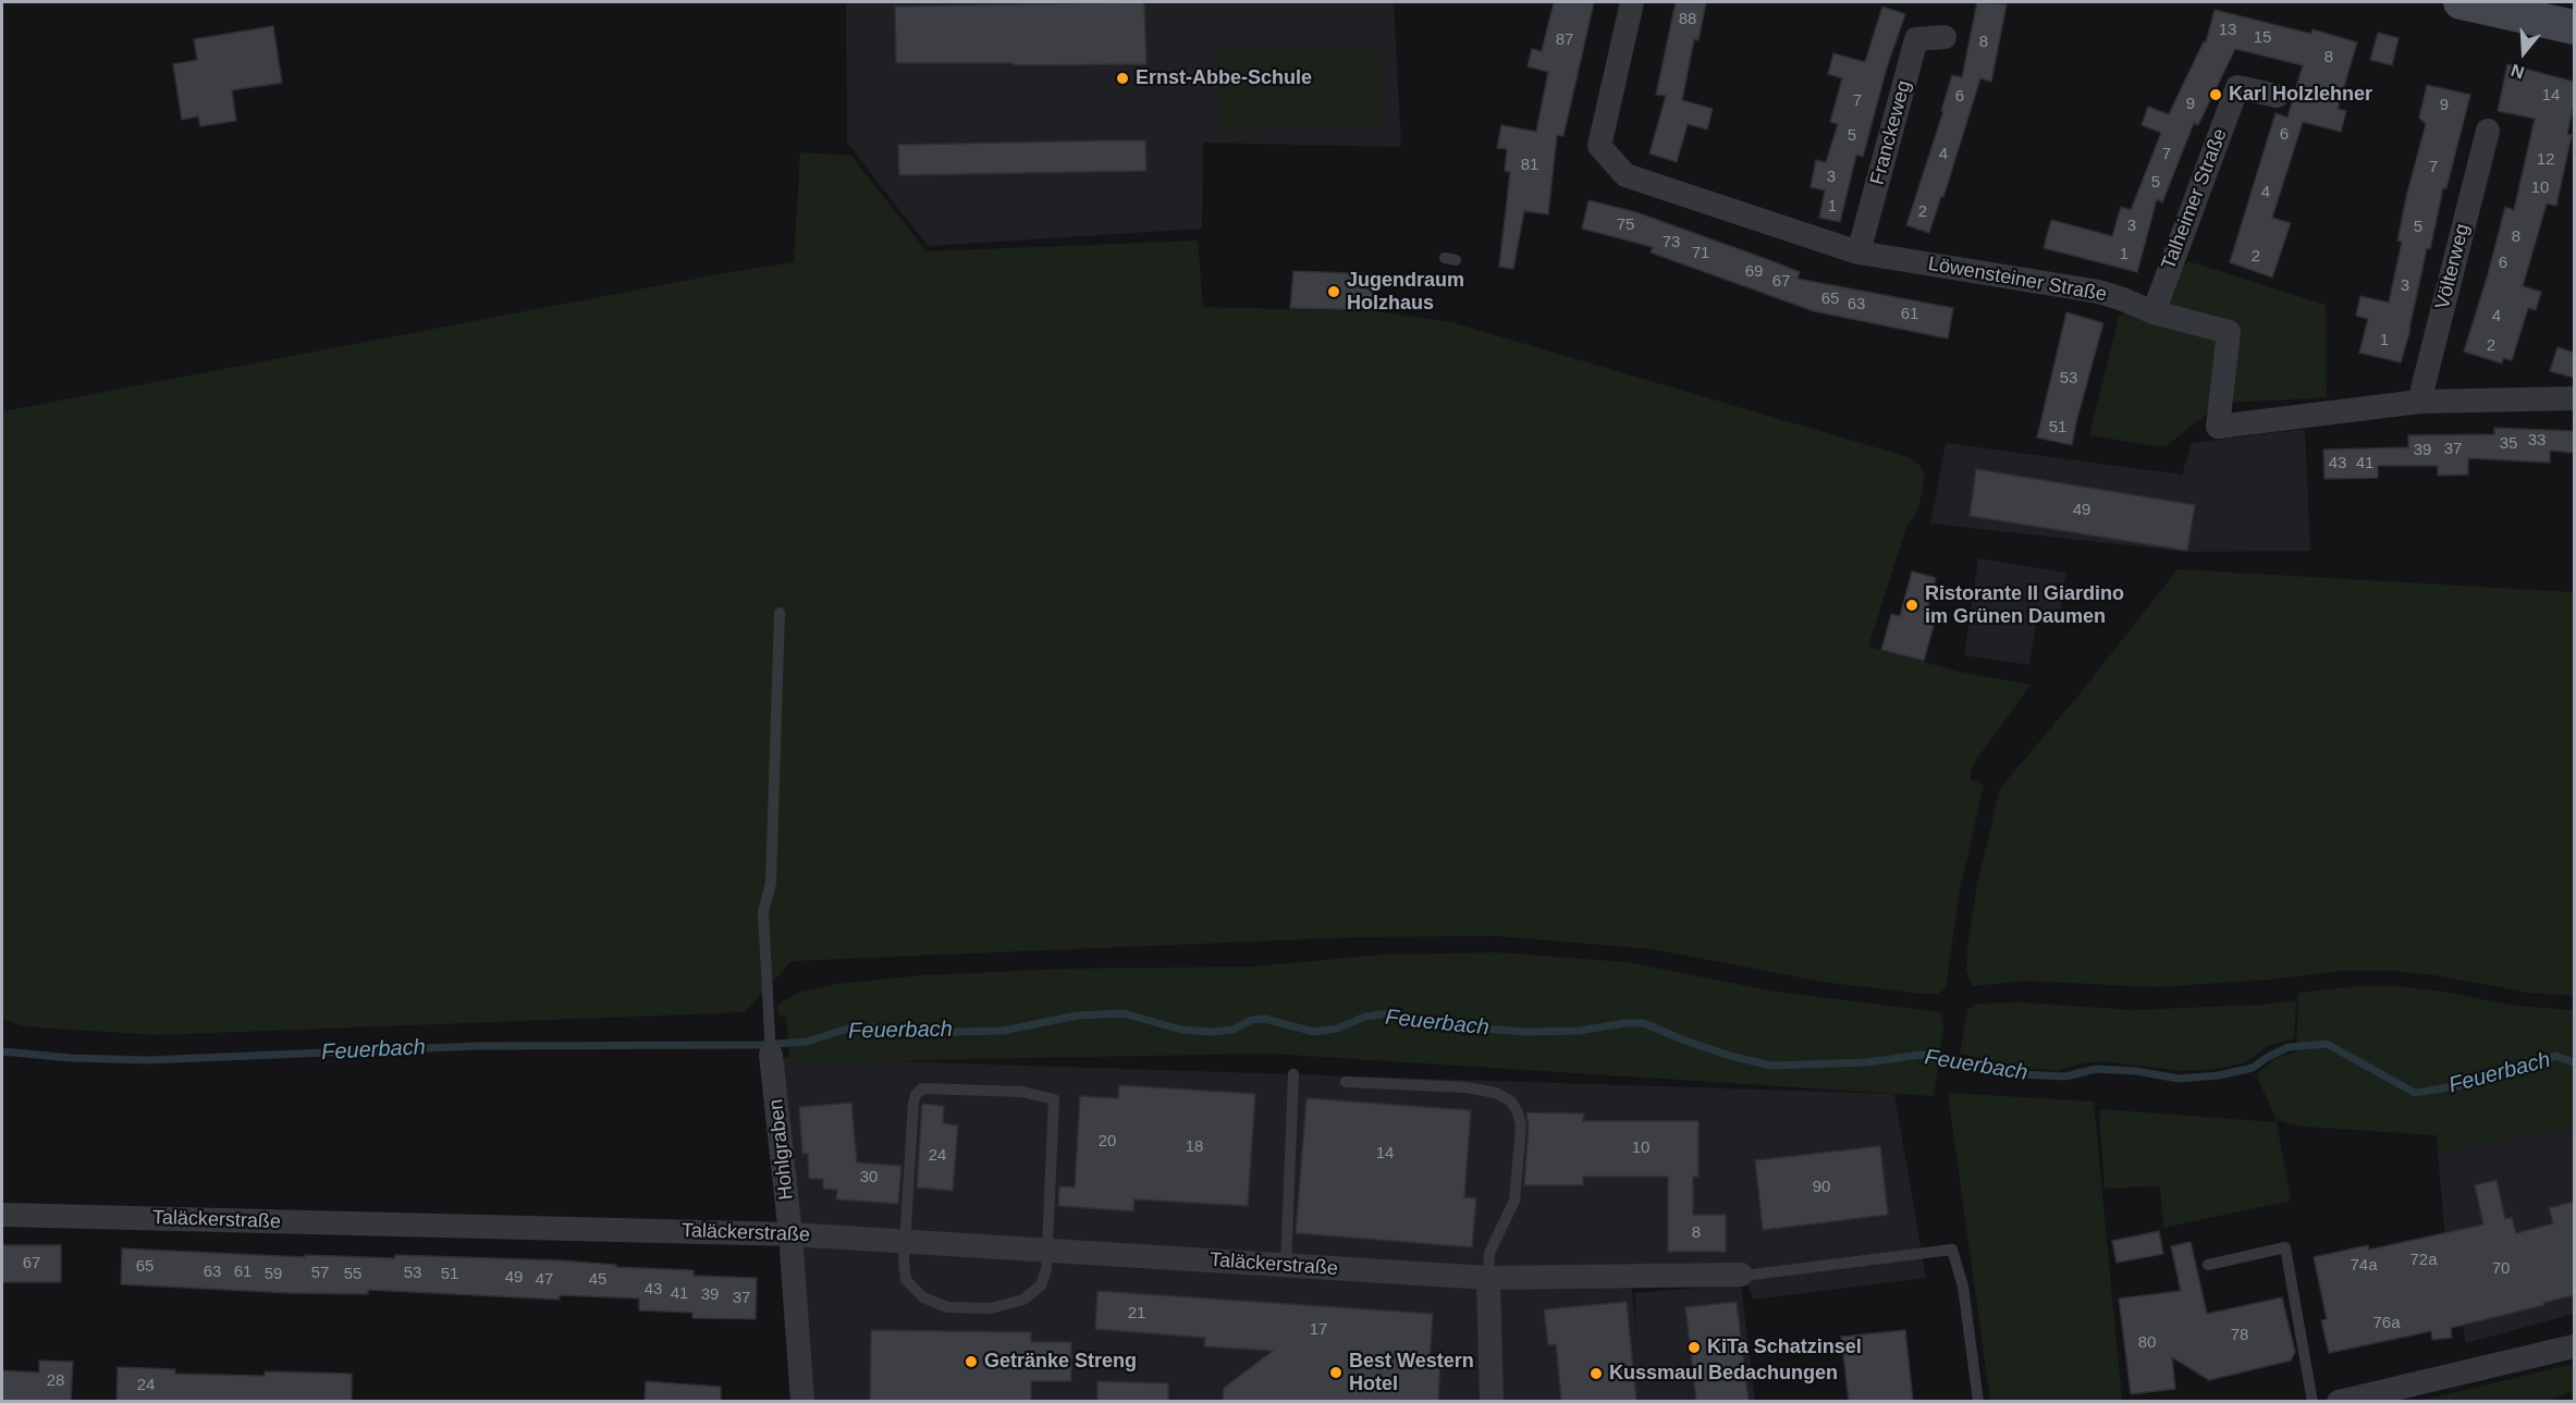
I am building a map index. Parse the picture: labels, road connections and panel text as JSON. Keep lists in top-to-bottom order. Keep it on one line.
{"streets":{"street":["Franckeweg","Talheimer Straße","Völterweg","Löwensteiner Straße","Hohlgraben","Taläckerstraße"]},"crossings":[["Franckeweg","Löwensteiner Straße"],["Talheimer Straße","Löwensteiner Straße"],["Völterweg","Löwensteiner Straße"],["Hohlgraben","Taläckerstraße"]],"water":["Feuerbach"],"places":["Ernst-Abbe-Schule","Karl Holzlehner","Jugendraum Holzhaus","Ristorante Il Giardino im Grünen Daumen","KiTa Schatzinsel","Getränke Streng","Best Western Hotel","Kussmaul Bedachungen"],"house_numbers":["88","13","15","87","8","8","14","6","7","9","9","6","5","4","7","12","81","7","3","5","10","4","1","2","75","3","5","8","73","71","1","2","6","69","67","3","65","63","61","4","1","2","53","51","33","35","37","39","43","41","49","20","18","10","14","24","30","90","8","72a","67","74a","65","70","63","61","57","53","59","55","51","49","47","45","43","41","39","37","21","76a","17","78","80","28","24"],"north":"bottom"}
